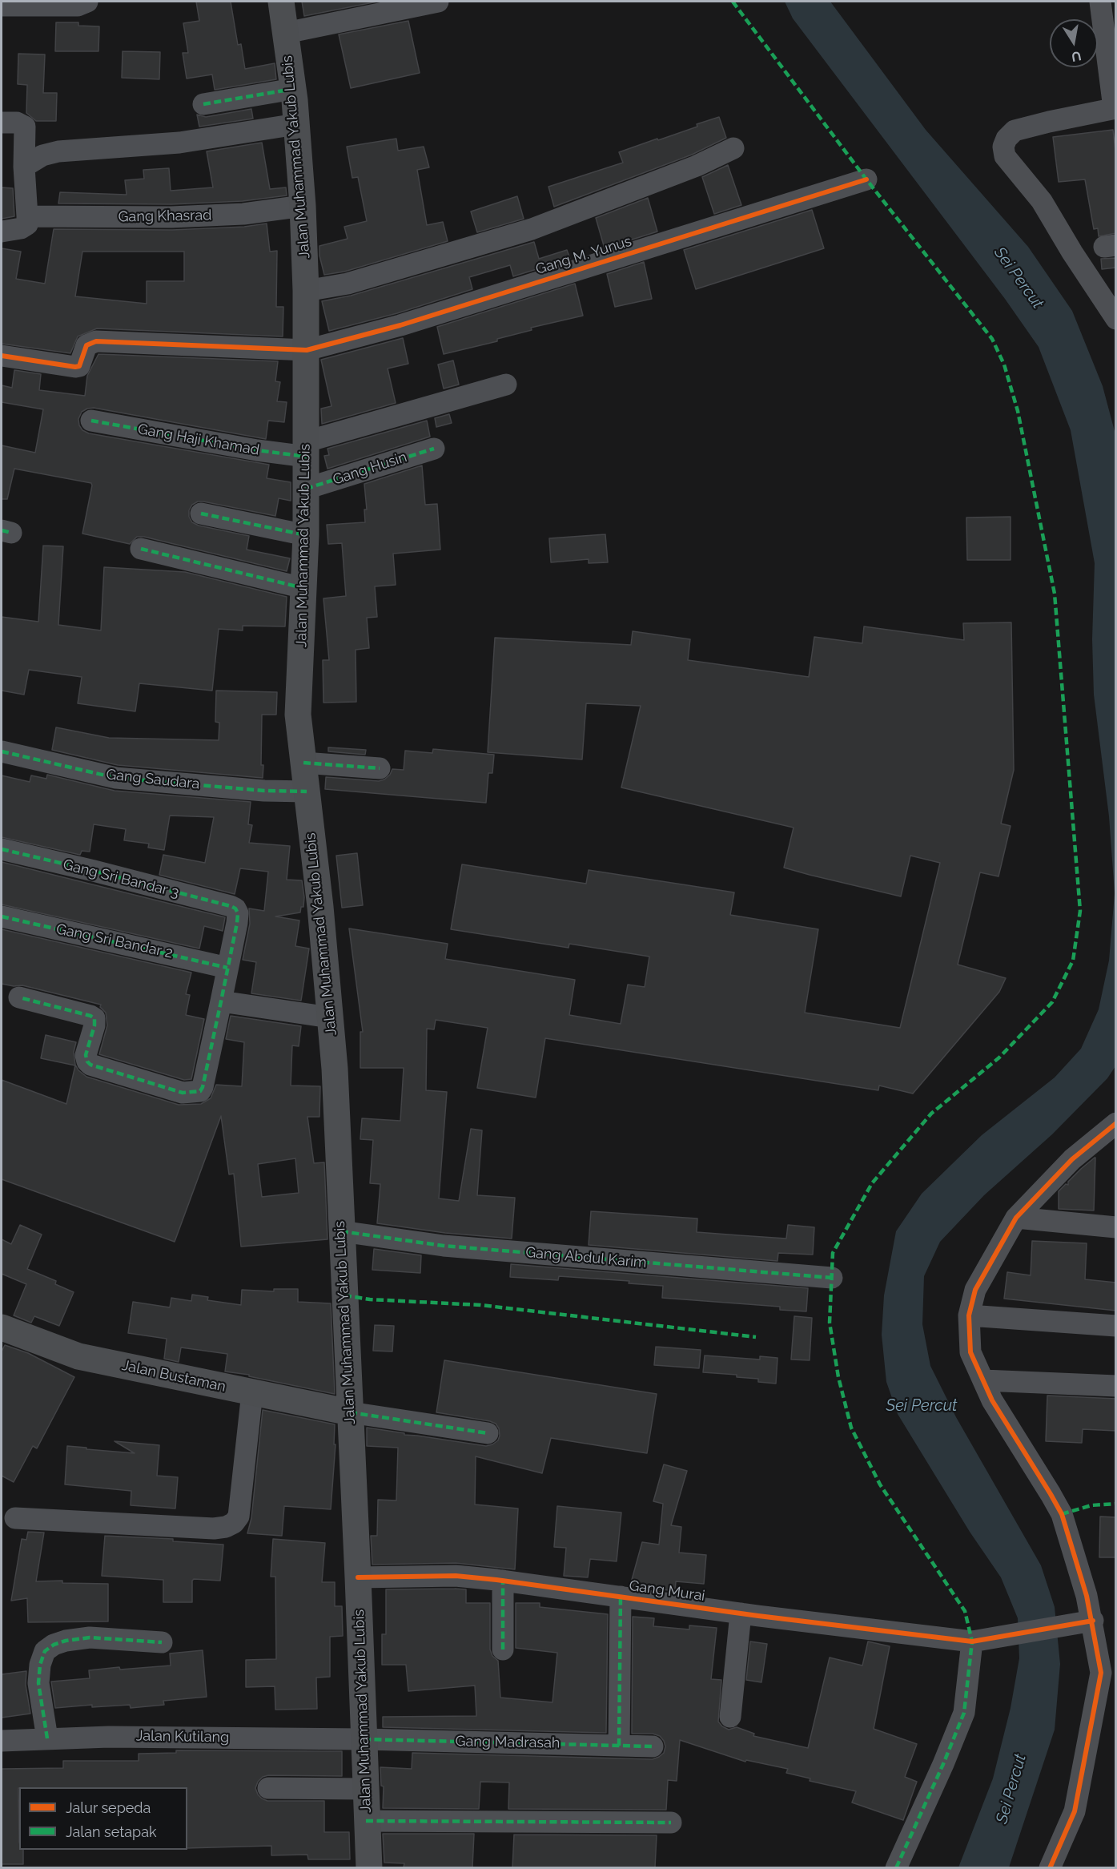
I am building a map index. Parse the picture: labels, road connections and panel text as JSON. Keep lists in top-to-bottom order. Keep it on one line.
{"streets":{"main road":["Jalan Muhammad Yakub Lubis","Jalan Bustaman"],"street":["Gang Khasrad","Gang M. Yunus","Gang Haji Khamad","Gang Husin","Gang Saudara","Gang Sri Bandar 3","Gang Sri Bandar 2","Gang Abdul Karim","Gang Murai","Jalan Kutilang","Gang Madrasah"]},"crossings":[["Jalan Muhammad Yakub Lubis","Gang Khasrad"],["Jalan Muhammad Yakub Lubis","Gang M. Yunus"],["Jalan Muhammad Yakub Lubis","Gang Haji Khamad"],["Jalan Muhammad Yakub Lubis","Gang Husin"],["Jalan Muhammad Yakub Lubis","Gang Saudara"],["Jalan Muhammad Yakub Lubis","Gang Abdul Karim"],["Jalan Muhammad Yakub Lubis","Jalan Bustaman"],["Jalan Muhammad Yakub Lubis","Gang Murai"],["Jalan Muhammad Yakub Lubis","Jalan Kutilang"],["Jalan Muhammad Yakub Lubis","Gang Madrasah"],["Gang Sri Bandar 3","Gang Sri Bandar 2"],["Jalan Kutilang","Gang Madrasah"]],"water":["Sei Percut"],"legend":["Jalur sepeda","Jalan setapak"],"north":"bottom"}
